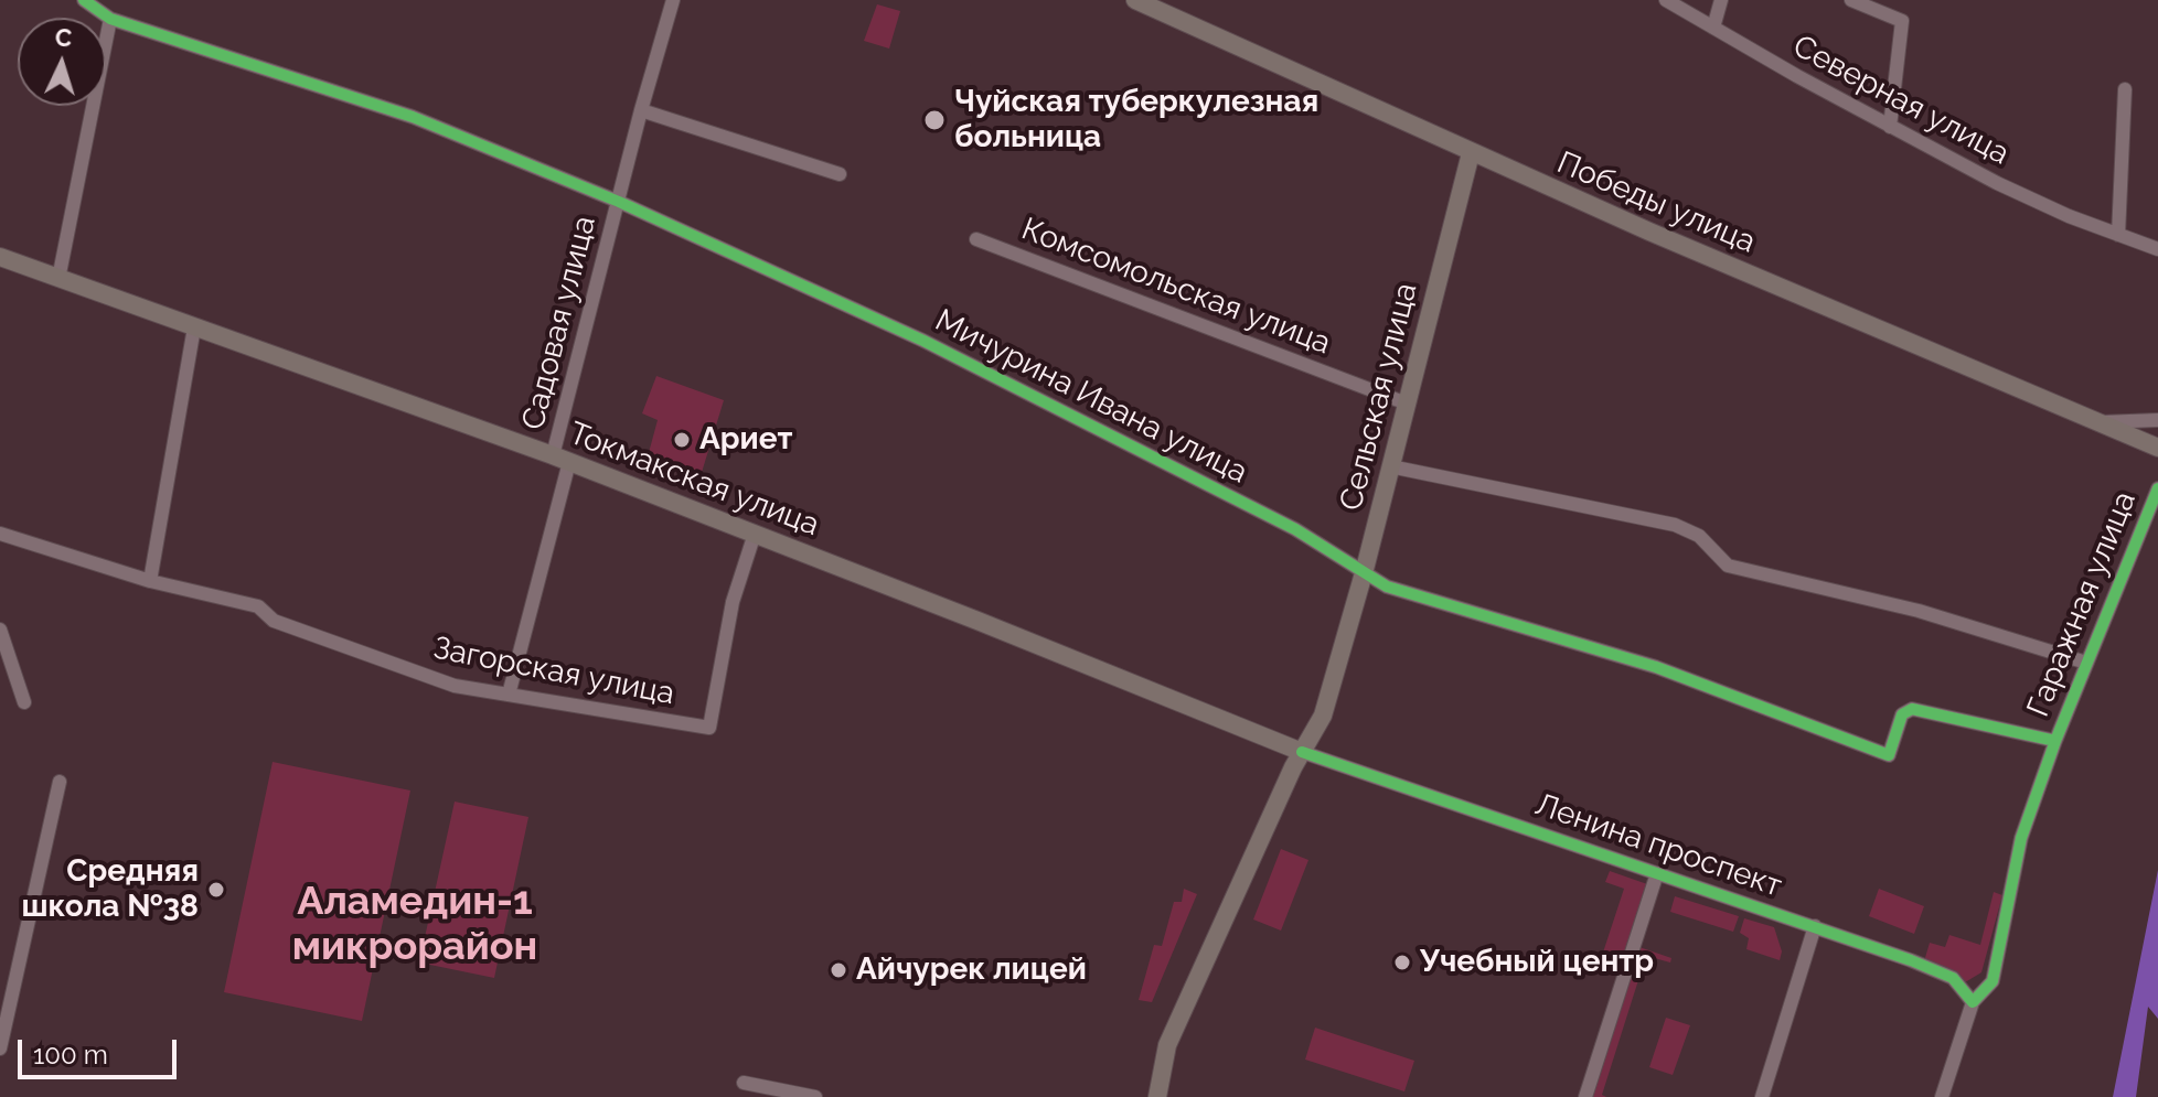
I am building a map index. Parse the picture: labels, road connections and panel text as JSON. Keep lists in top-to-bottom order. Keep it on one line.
{"streets":{"main road":["Победы улица","Сельская улица","Токмакская улица"],"street":["Северная улица","Комсомольская улица","Садовая улица","Мичурина Ивана улица","Гаражная улица","Загорская улица","Ленина проспект"]},"crossings":[["Победы улица","Сельская улица"],["Комсомольская улица","Сельская улица"],["Садовая улица","Мичурина Ивана улица"],["Садовая улица","Токмакская улица"],["Садовая улица","Загорская улица"],["Мичурина Ивана улица","Сельская улица"],["Мичурина Ивана улица","Гаражная улица"],["Сельская улица","Токмакская улица"],["Сельская улица","Ленина проспект"],["Токмакская улица","Загорская улица"],["Токмакская улица","Ленина проспект"],["Гаражная улица","Ленина проспект"]],"districts":["Аламедин-1 микрорайон"],"places":["Чуйская туберкулезная больница","Ариет","Средняя школа №38","Учебный центр","Айчурек лицей"],"scale_bar":"100 m","north":"top"}
